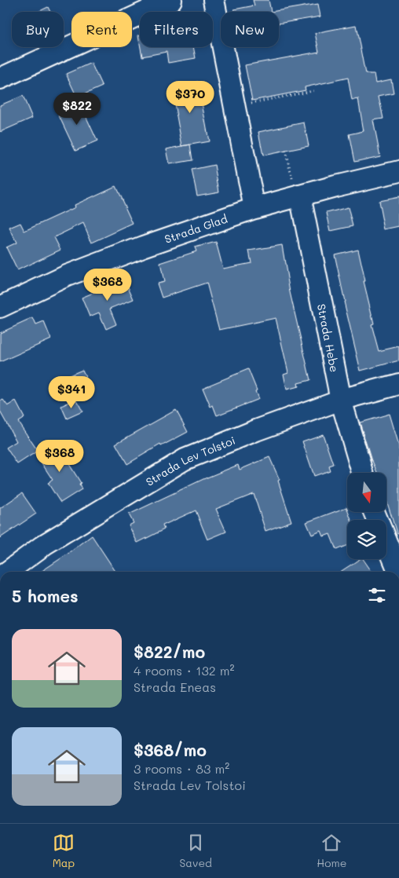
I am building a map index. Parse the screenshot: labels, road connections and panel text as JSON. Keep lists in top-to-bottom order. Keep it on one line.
{"streets":{"street":["Strada Glad","Strada Hebe","Strada Lev Tolstoi"]},"crossings":[["Strada Glad","Strada Hebe"],["Strada Hebe","Strada Lev Tolstoi"]],"north":"bottom","page":{"chip":["Buy","Rent","Filters","New"],"price":["$370","$822","$368","$341","$368"],"heading":"5 homes","list":[{"name":"$822/mo","note":"4 rooms · 132 m² · Strada Eneas"},{"name":"$368/mo","note":"3 rooms · 83 m² · Strada Lev Tolstoi"}],"tabs":["Map","Saved","Home"]}}
